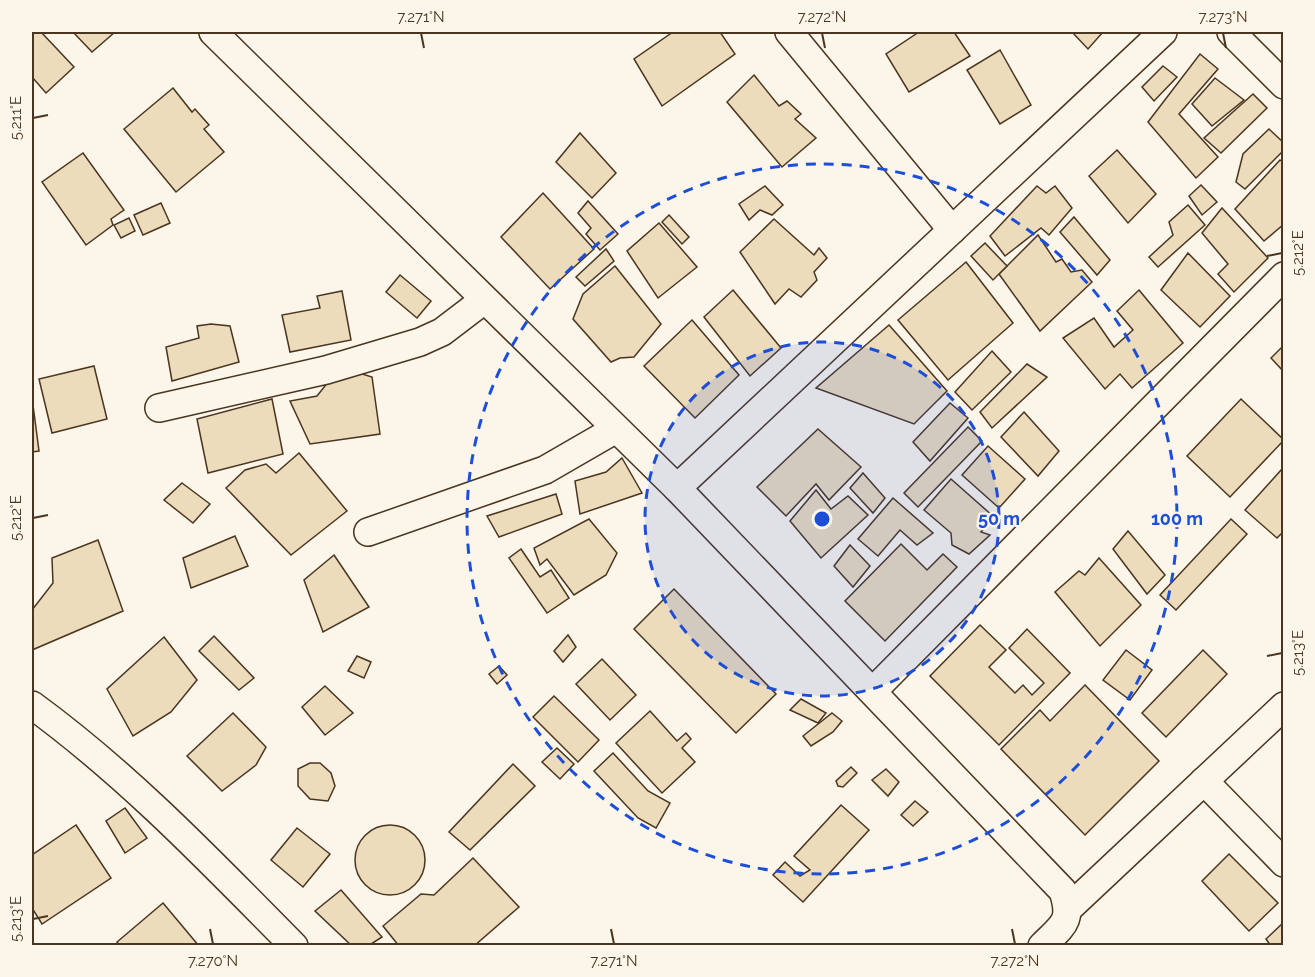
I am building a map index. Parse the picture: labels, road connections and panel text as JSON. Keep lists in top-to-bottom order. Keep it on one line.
{"coordinates":["7.271°N","7.272°N","7.273°N","5.211°E","5.212°E","5.213°E","7.270°N"],"rings":["50 m","100 m"]}
